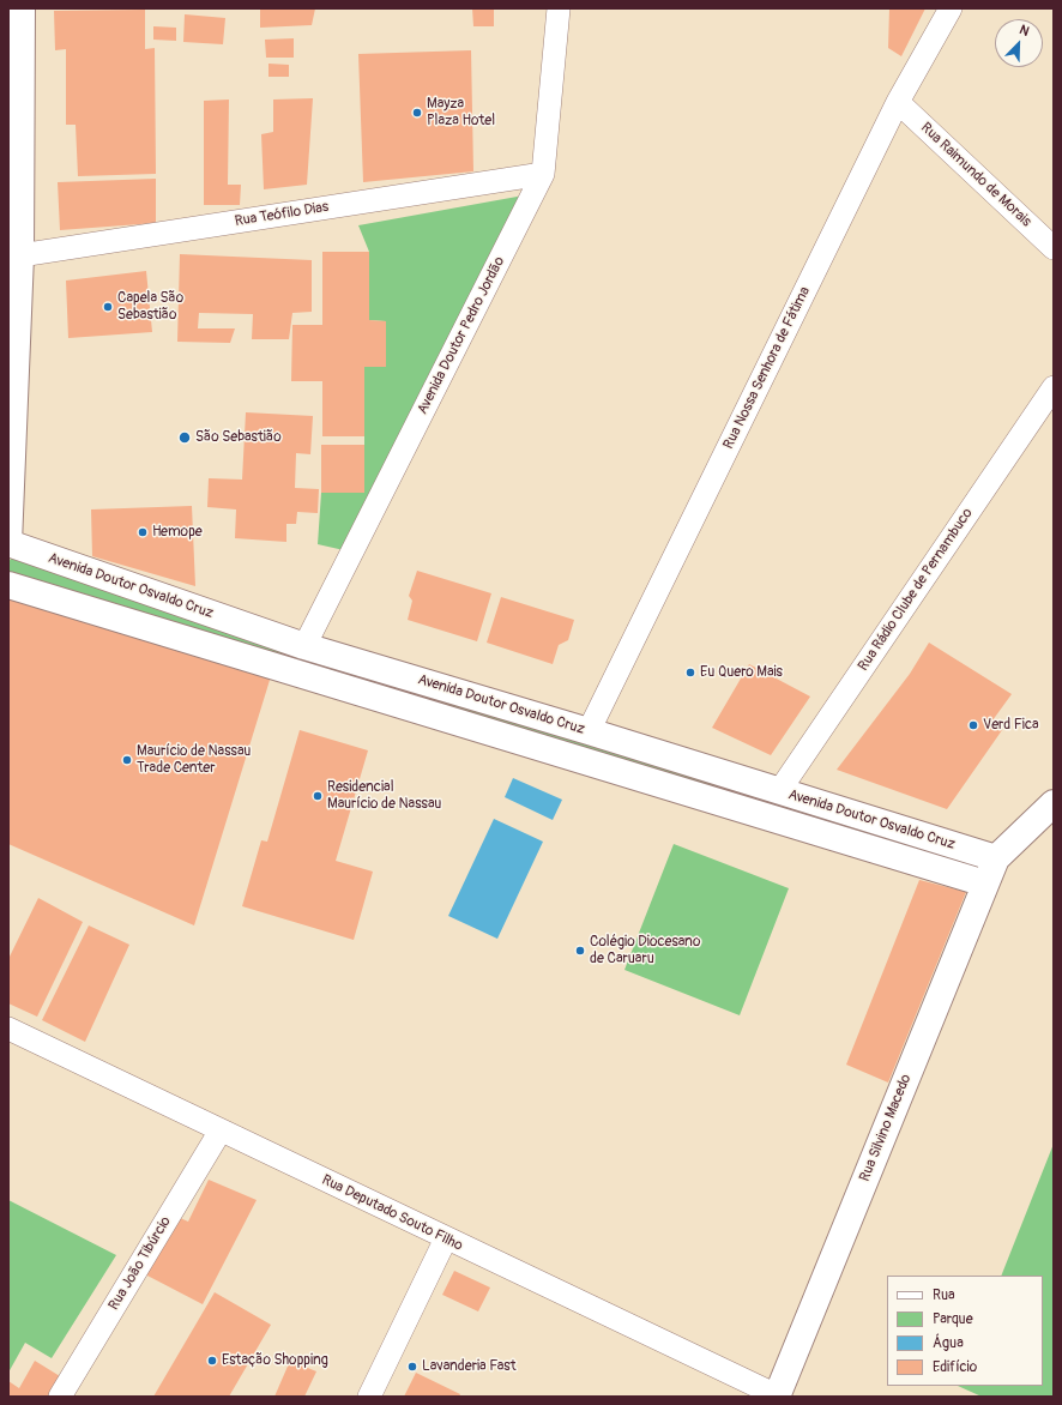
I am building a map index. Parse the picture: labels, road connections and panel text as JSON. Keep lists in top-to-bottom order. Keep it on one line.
{"streets":{"street":["Rua Raimundo de Morais","Rua Teófilo Dias","Avenida Doutor Pedro Jordão","Rua Nossa Senhora de Fátima","Avenida Doutor Osvaldo Cruz","Rua Rádio Clube de Pernambuco","Rua Silvino Macedo","Rua Deputado Souto Filho","Rua João Tibúrcio"]},"crossings":[["Rua Raimundo de Morais","Rua Nossa Senhora de Fátima"],["Rua Teófilo Dias","Avenida Doutor Pedro Jordão"],["Avenida Doutor Pedro Jordão","Avenida Doutor Osvaldo Cruz"],["Rua Nossa Senhora de Fátima","Avenida Doutor Osvaldo Cruz"],["Avenida Doutor Osvaldo Cruz","Rua Rádio Clube de Pernambuco"],["Avenida Doutor Osvaldo Cruz","Rua Silvino Macedo"],["Rua Silvino Macedo","Rua Deputado Souto Filho"],["Rua Deputado Souto Filho","Rua João Tibúrcio"]],"places":["Mayza Plaza Hotel","Capela São Sebastião","São Sebastião","Hemope","Eu Quero Mais","Verd Fica","Maurício de Nassau Trade Center","Residencial Maurício de Nassau","Colégio Diocesano de Caruaru","Estação Shopping","Lavanderia Fast"],"legend":["Rua","Parque","Água","Edifício"],"north":"top right"}
